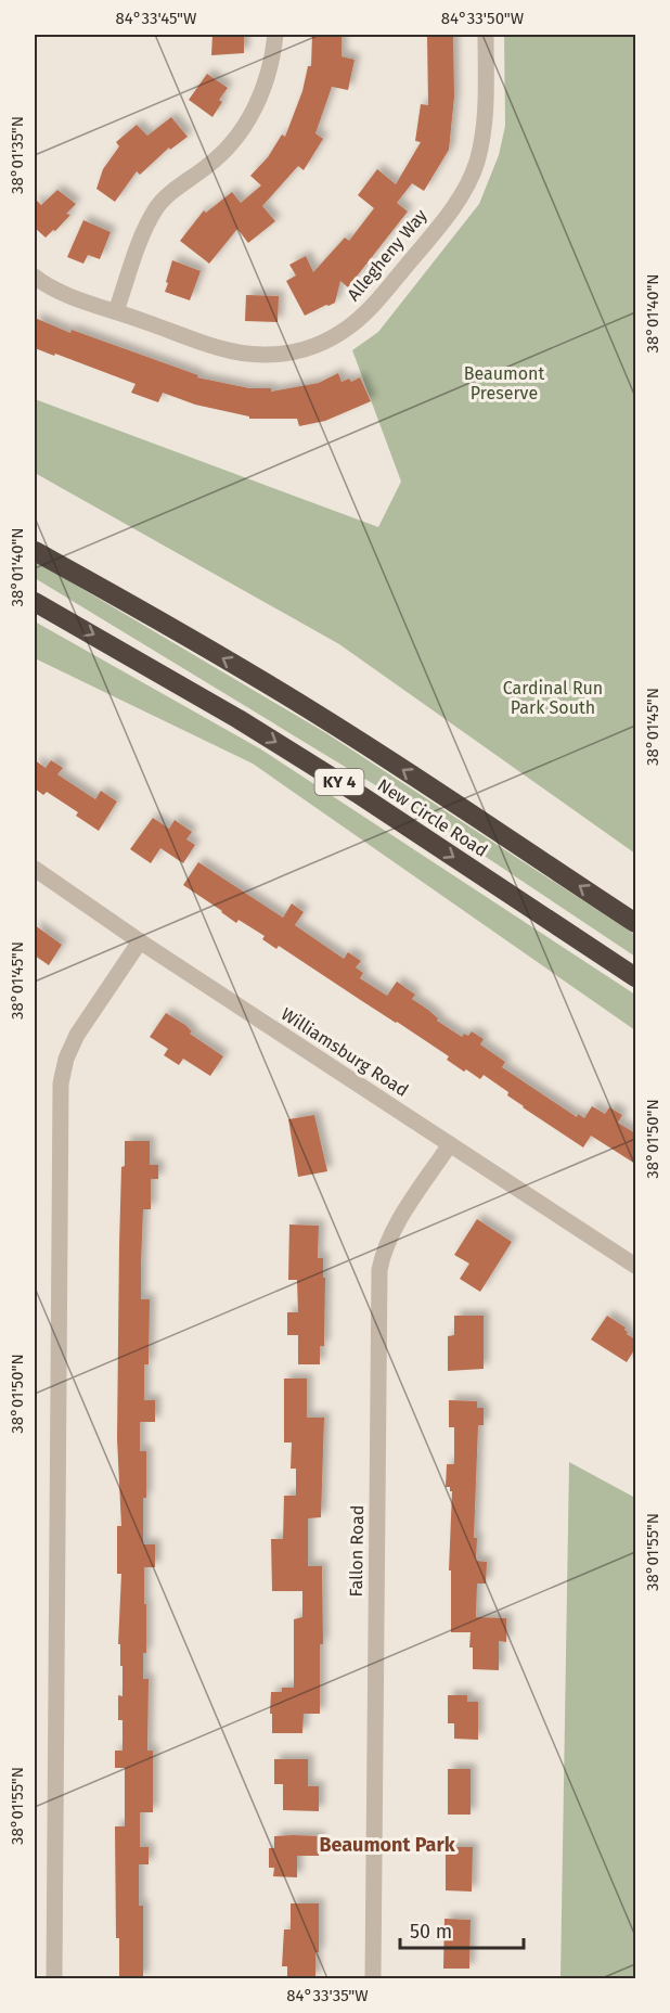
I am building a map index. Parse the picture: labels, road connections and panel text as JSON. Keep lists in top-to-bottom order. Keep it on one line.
{"streets":{"highway":["KY 4","New Circle Road"],"street":["Allegheny Way","Williamsburg Road","Fallon Road"]},"crossings":[["Williamsburg Road","Fallon Road"]],"districts":["Beaumont Park"],"parks":["Beaumont Preserve","Cardinal Run Park South"],"scale_bar":"50 m","coordinates":["84°33'45\"W","84°33'50\"W","38°01'35\"N","38°01'40\"N","38°01'45\"N","38°01'50\"N","38°01'55\"N","84°33'35\"W"]}
